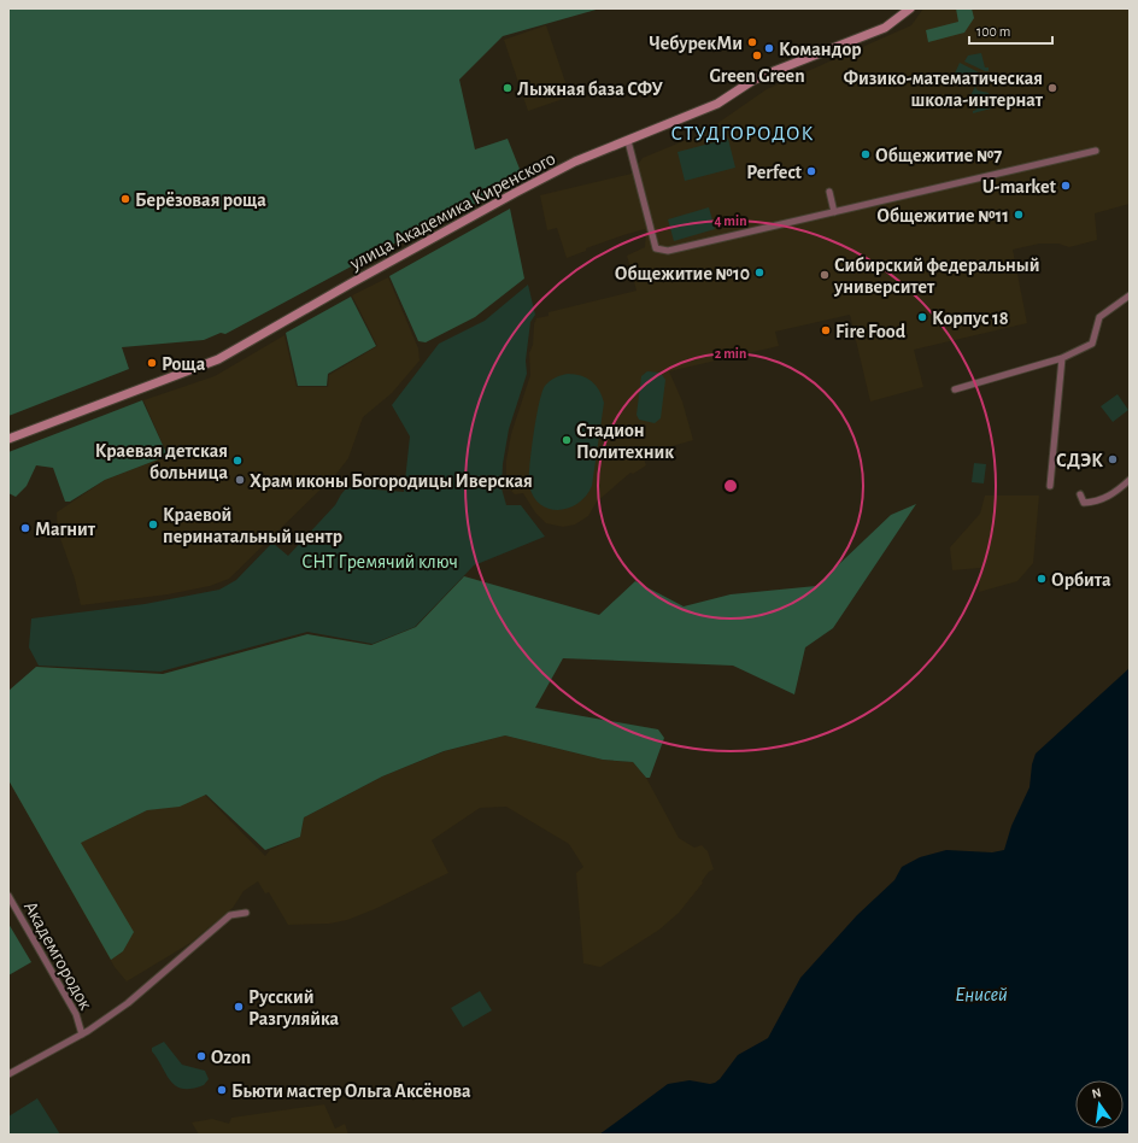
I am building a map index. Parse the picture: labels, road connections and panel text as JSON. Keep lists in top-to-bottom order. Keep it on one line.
{"streets":{"main road":["улица Академика Киренского"],"street":["Академгородок"]},"districts":["СТУДГОРОДОК"],"water":["Енисей"],"parks":["СНТ Гремячий ключ"],"places":["ЧебурекМи","Командор","Green Green","Лыжная база СФУ","Физико-математическая школа-интернат","Общежитие №7","Perfect","U-market","Берёзовая роща","Общежитие №11","Общежитие №10","Сибирский федеральный университет","Корпус 18","Fire Food","Роща","Стадион Политехник","СДЭК","Краевая детская больница","Храм иконы Богородицы Иверская","Краевой перинатальный центр","Магнит","Орбита","Русский Разгуляйка","Ozon","Бьюти мастер Oльга Аксёнова"],"scale_bar":"100 m","north":"top","rings":["4 min","2 min"]}
